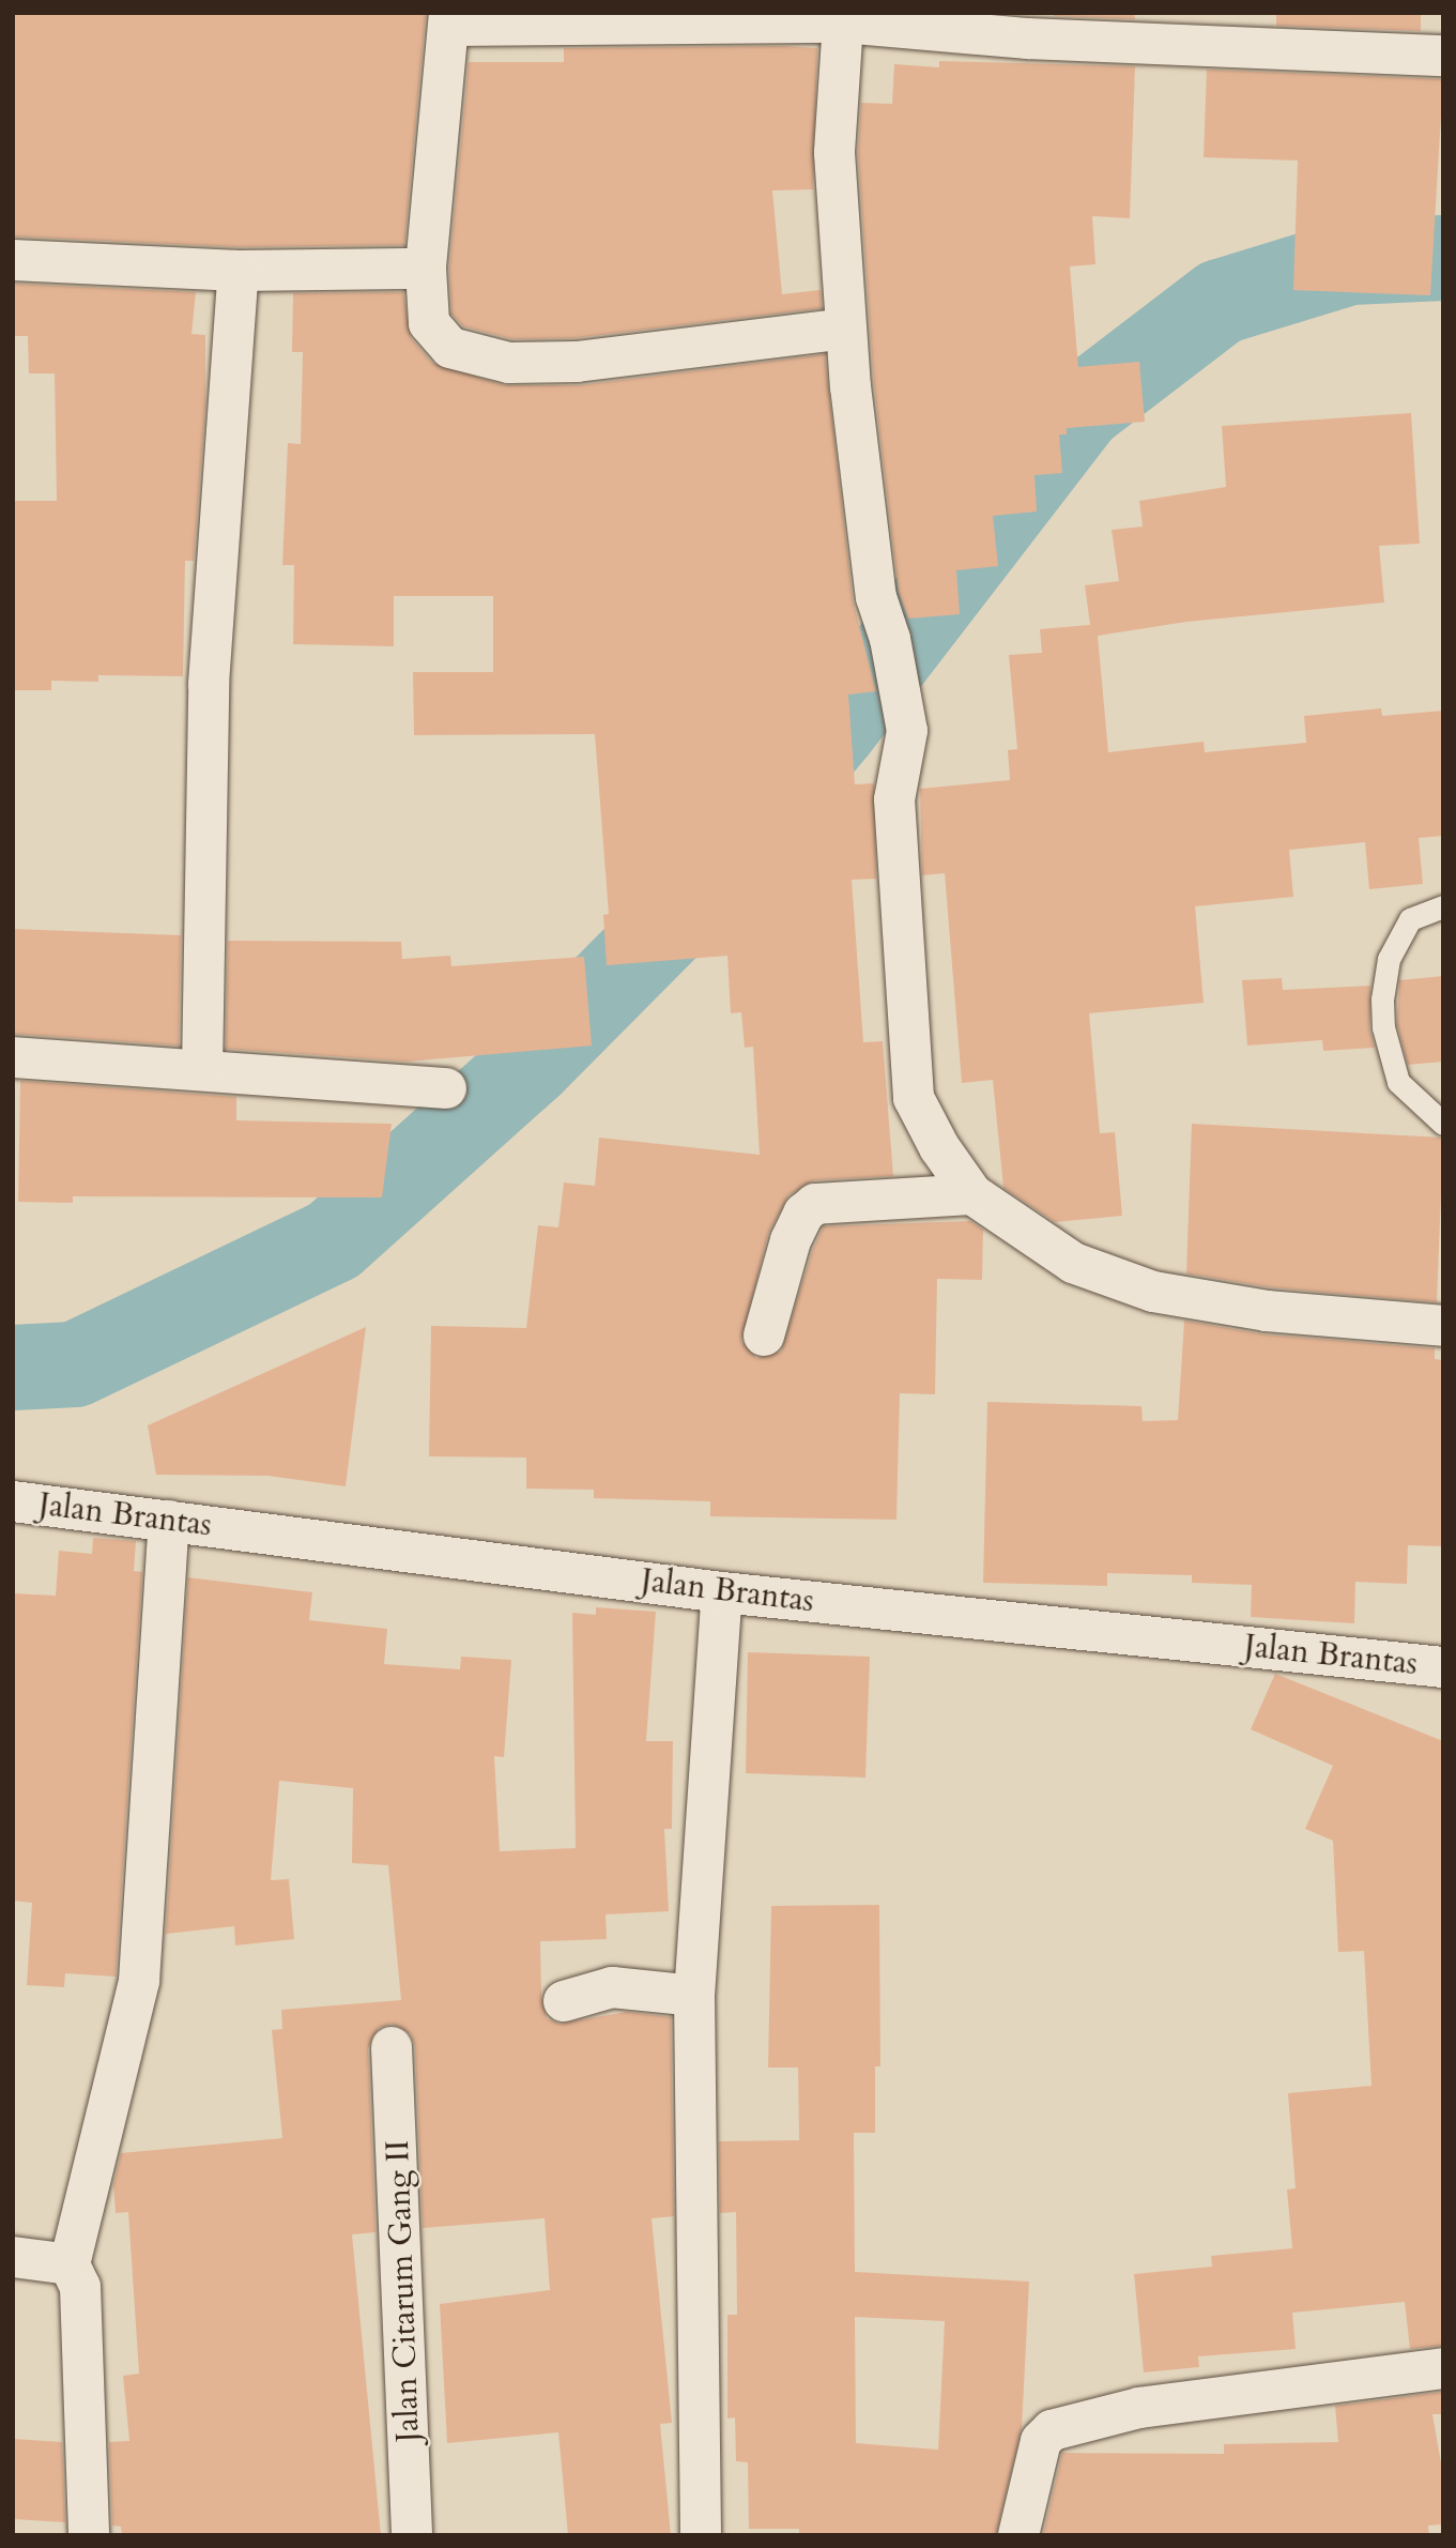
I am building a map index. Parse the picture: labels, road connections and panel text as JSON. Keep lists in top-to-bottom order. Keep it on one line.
{"streets":{"street":["Jalan Brantas","Jalan Citarum Gang II"]}}
